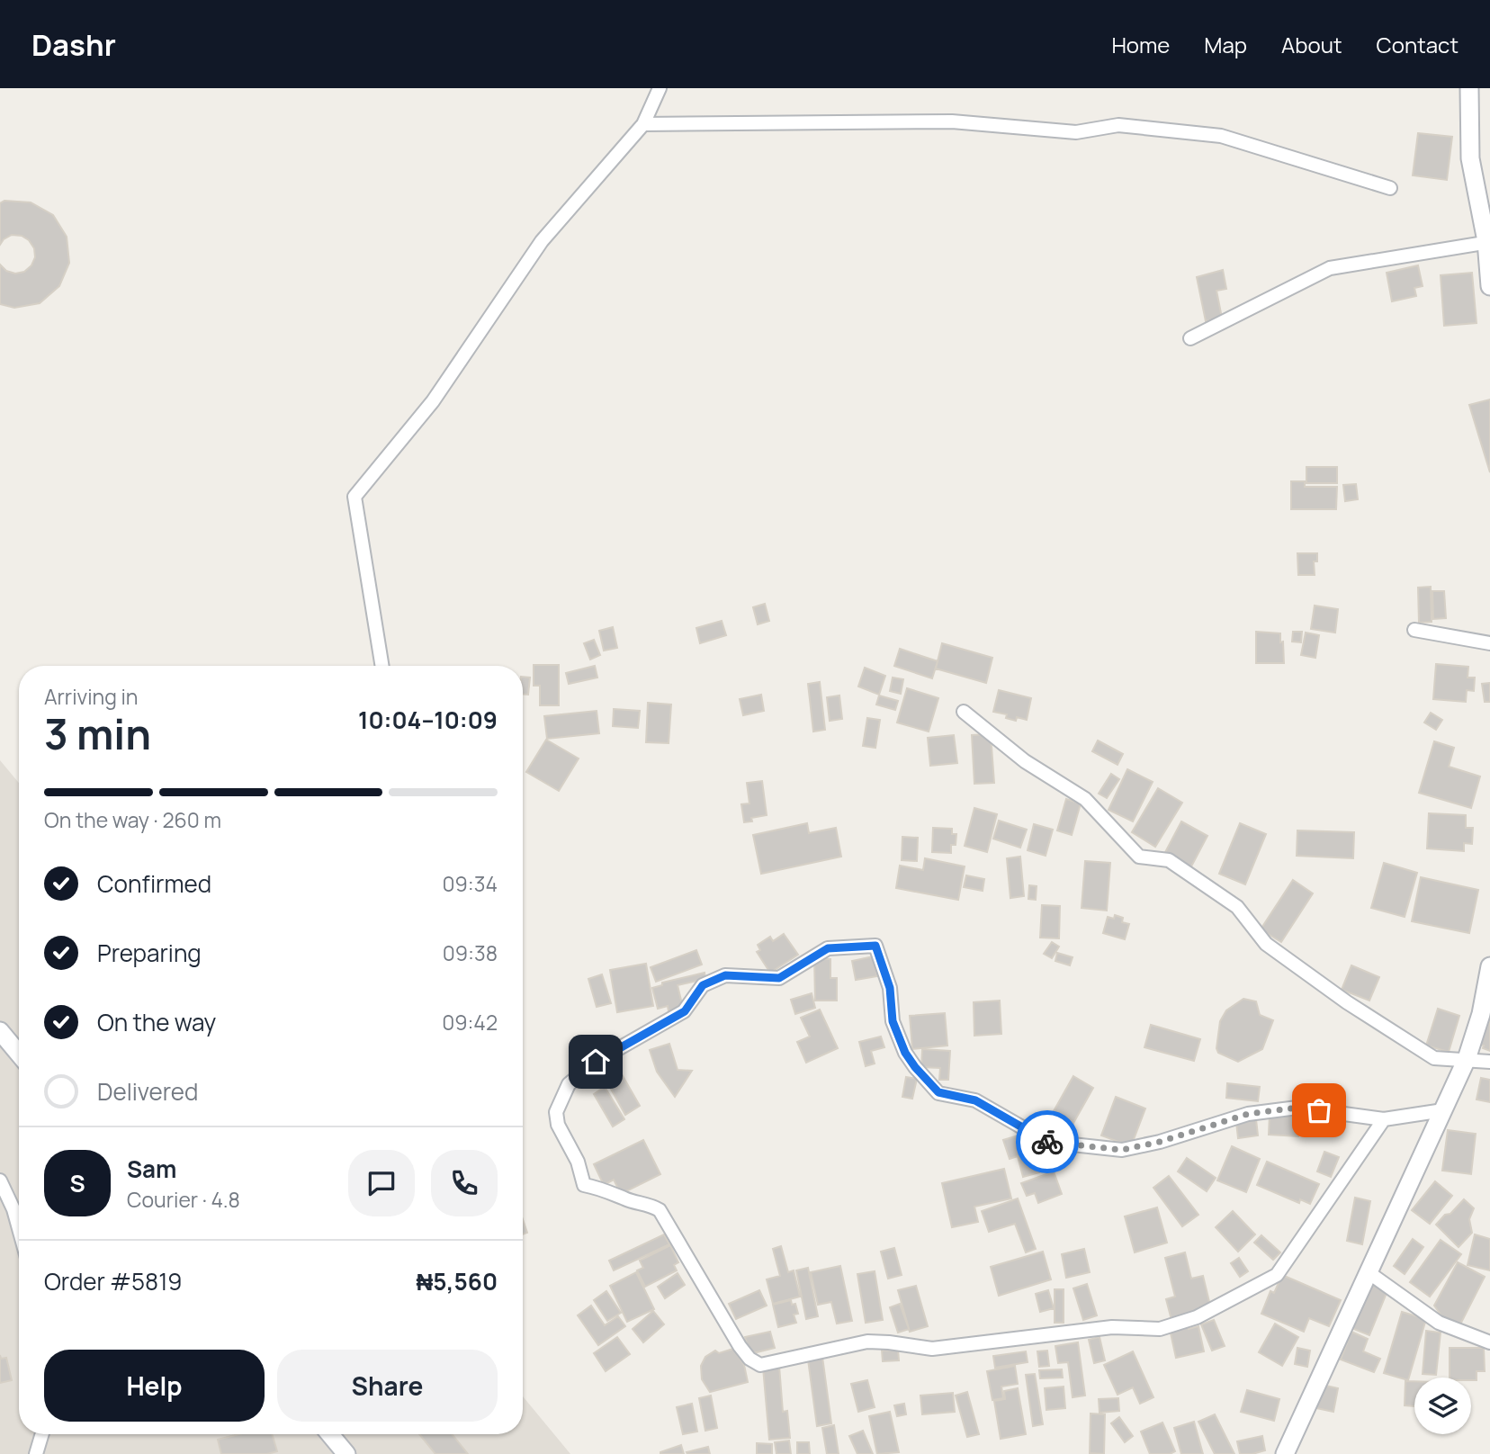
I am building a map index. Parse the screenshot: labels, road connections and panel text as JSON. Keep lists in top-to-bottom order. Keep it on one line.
{"page":{"header":"Dashr","nav":["Home","Map","About","Contact"],"heading":["3 min","Arriving in","10:04–10:09"],"panel":["Sam","Courier · 4.8","Order #5819","₦5,560"],"bar":"On the way · 260 m","list":[["Confirmed","09:34"],["Preparing","09:38"],["On the way","09:42"],"Delivered"],"round":"S","buttons":["Help","Share"]}}
